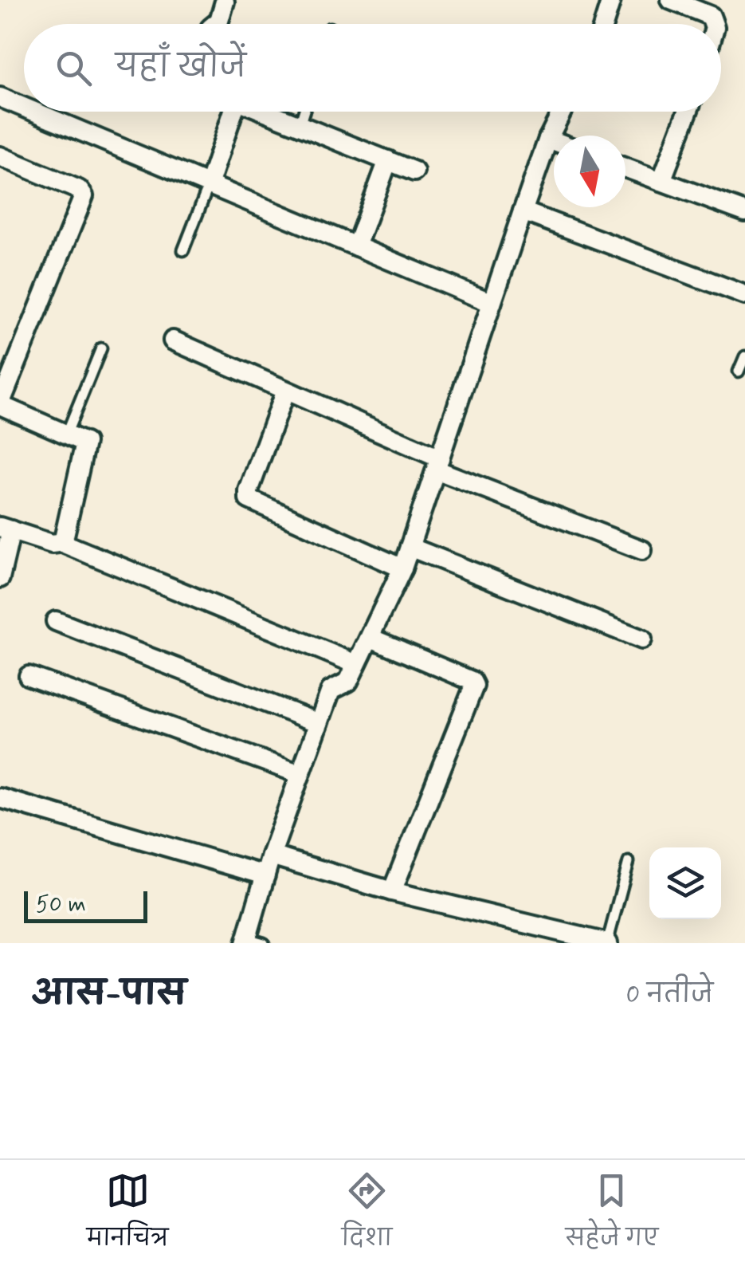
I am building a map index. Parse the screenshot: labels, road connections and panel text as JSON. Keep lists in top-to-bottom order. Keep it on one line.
{"scale_bar":"50 m","north":"bottom","page":{"search":"यहाँ खोजें","scale":"50 m","heading":["आस-पास","0 नतीजे"],"nav":["मानचित्र","दिशा","सहेजे गए"]}}
